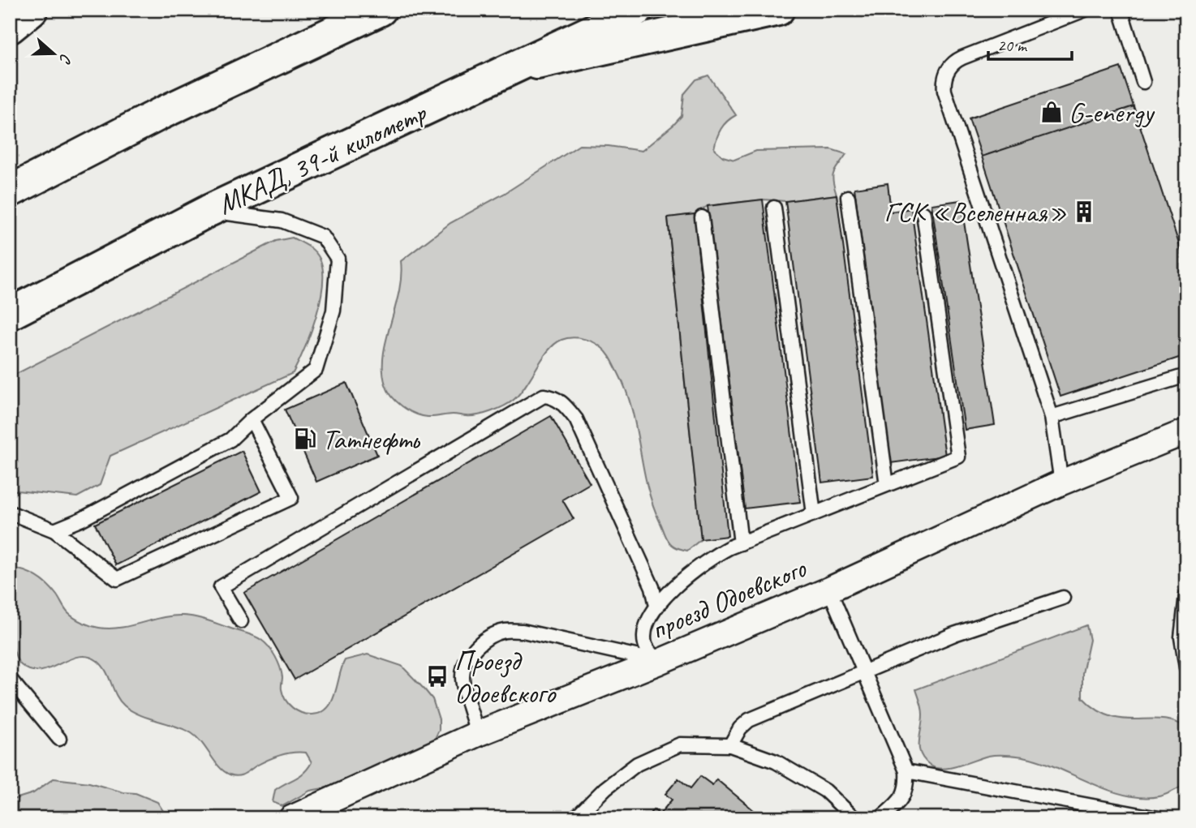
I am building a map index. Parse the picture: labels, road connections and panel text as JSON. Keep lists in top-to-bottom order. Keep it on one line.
{"streets":{"main road":["МКАД, 39-й километр"],"street":["проезд Одоевского"]},"places":{"shop":["G-energy"],"building":["ГСК «Вселенная»"],"fuel station":["Татнефть"],"bus stop":["Проезд Одоевского"]},"scale_bar":"20 m","north":"right"}
